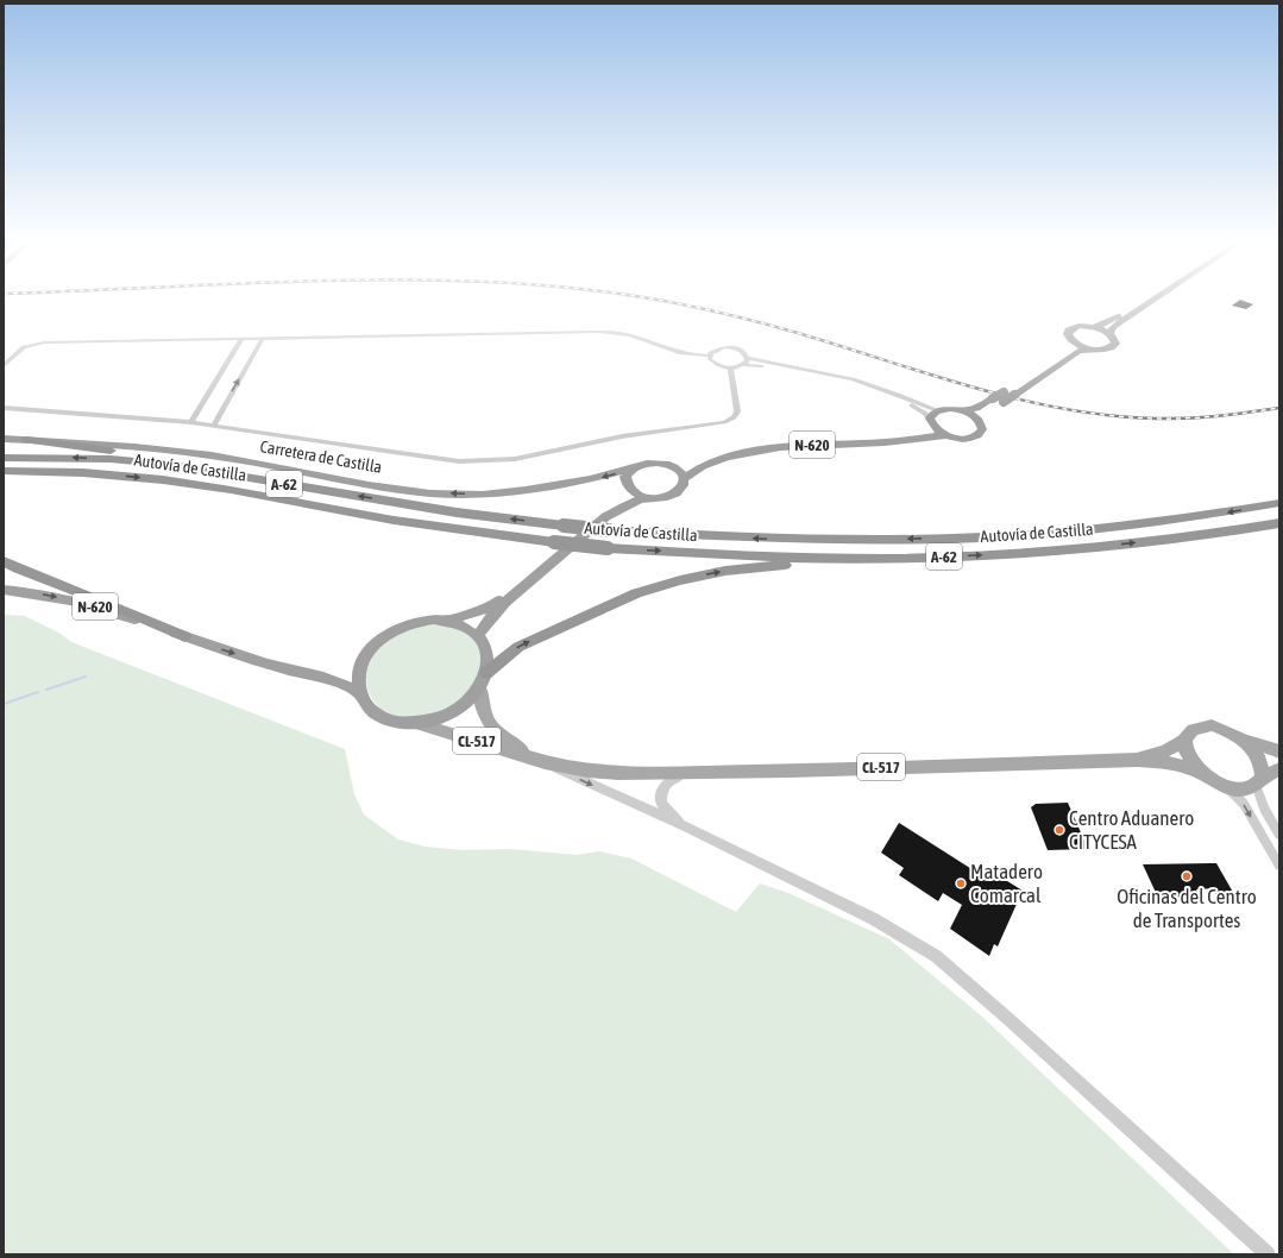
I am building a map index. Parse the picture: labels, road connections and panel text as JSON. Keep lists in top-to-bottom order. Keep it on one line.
{"streets":{"highway":["N-620","Carretera de Castilla","Autovía de Castilla","A-62"],"main road":["CL-517"]},"crossings":[["N-620","Carretera de Castilla"],["N-620","CL-517"]],"places":["Centro Aduanero CITYCESA","Oficinas del Centro de Transportes","Matadero Comarcal"]}
